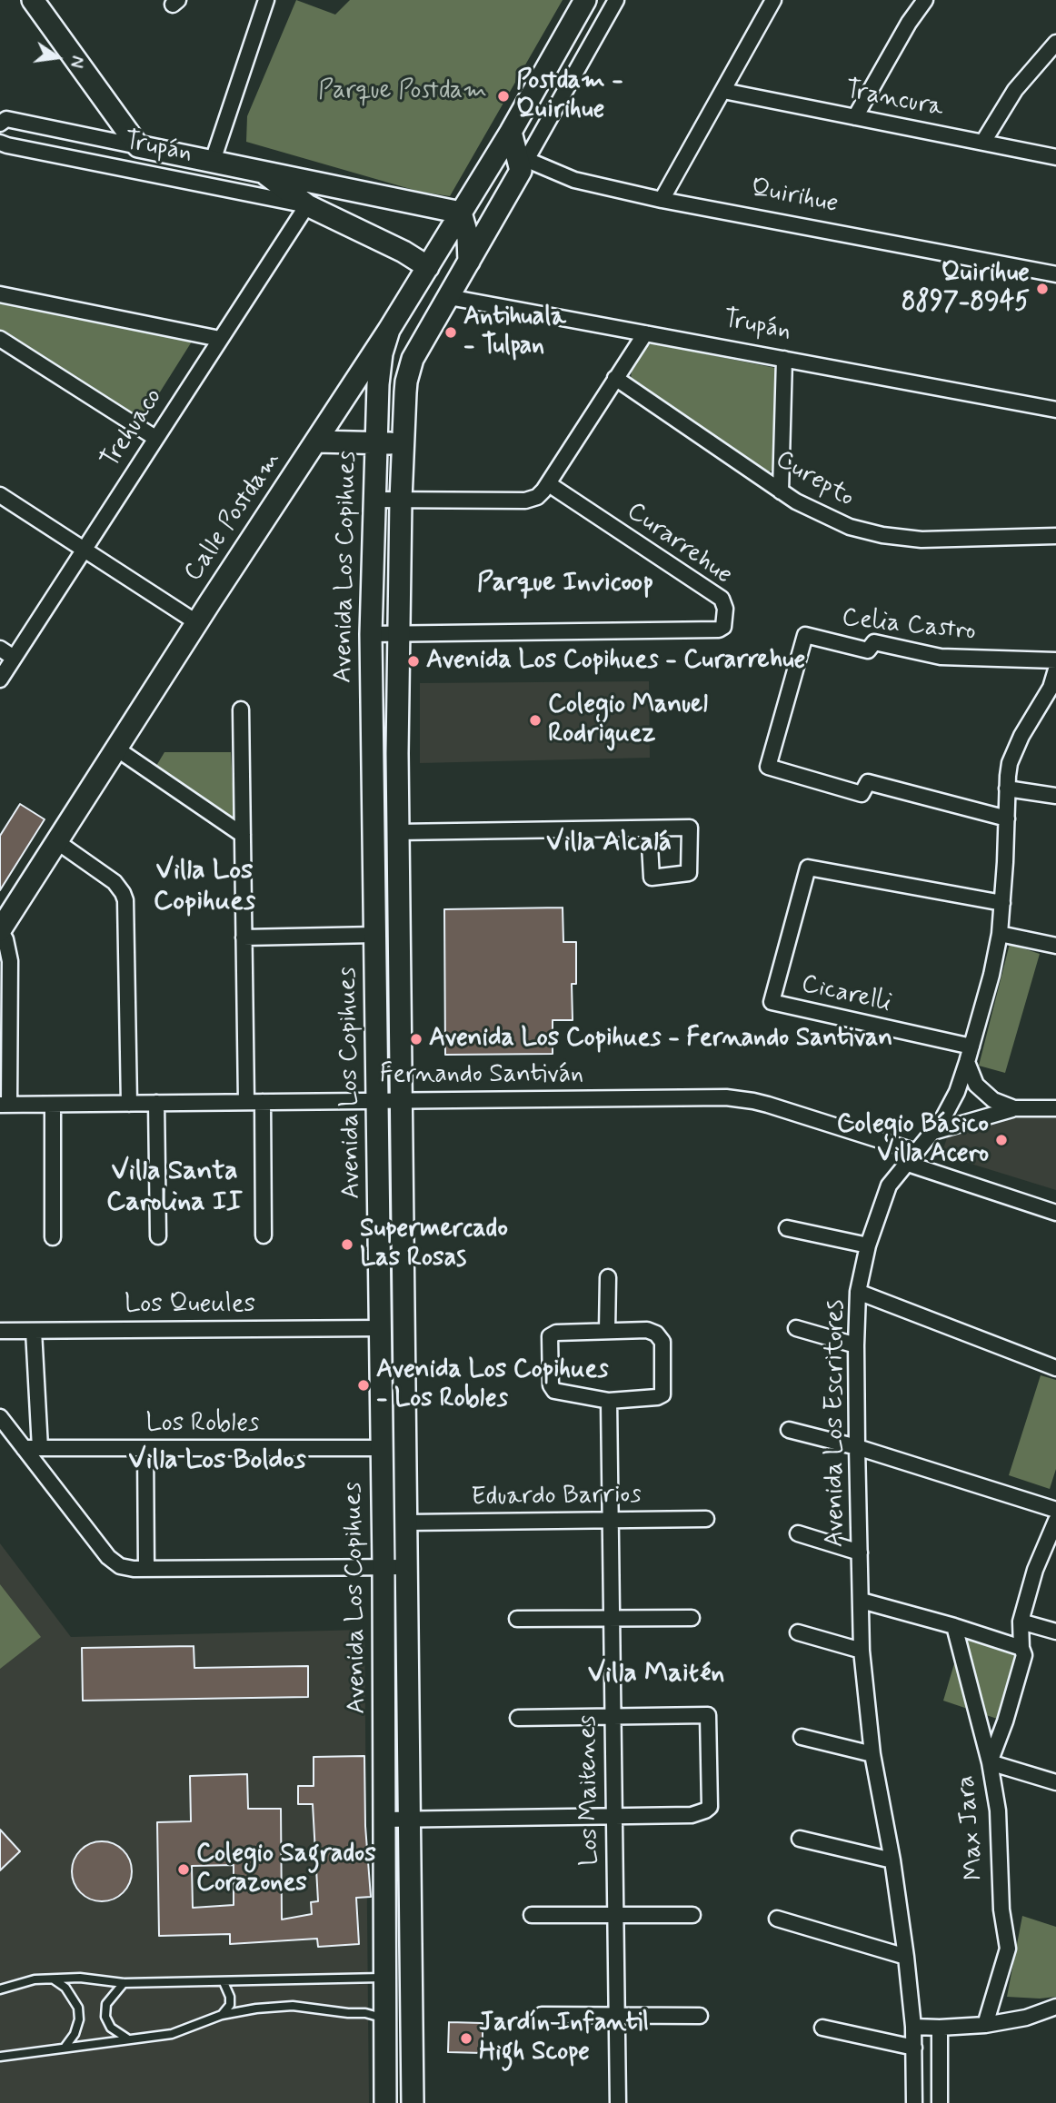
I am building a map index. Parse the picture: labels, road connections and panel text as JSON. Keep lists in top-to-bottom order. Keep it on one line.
{"streets":{"main road":["Trupán","Calle Postdam","Avenida Los Copihues"],"street":["Trancura","Quirihue","Trehuaco","Curepto","Curarrehue","Celia Castro","Cicarelli","Fernando Santiván","Los Queules","Avenida Los Escritores","Los Robles","Eduardo Barrios","Los Maitenes","Max Jara"]},"crossings":[["Trupán","Trehuaco"],["Trupán","Calle Postdam"],["Calle Postdam","Avenida Los Copihues"],["Curarrehue","Avenida Los Copihues"],["Avenida Los Copihues","Fernando Santiván"],["Avenida Los Copihues","Los Queules"],["Avenida Los Copihues","Los Robles"],["Avenida Los Copihues","Eduardo Barrios"],["Celia Castro","Avenida Los Escritores"],["Cicarelli","Avenida Los Escritores"],["Fernando Santiván","Avenida Los Escritores"],["Eduardo Barrios","Los Maitenes"]],"districts":["Parque Invicoop","Villa Alcalá","Villa Los Copihues","Villa Santa Carolina II","Villa Los Boldos","Villa Maitén"],"parks":["Parque Postdam"],"places":["Postdam - Quirihue","Quirihue 8897-8945","Antihuala - Tulpan","Avenida Los Copihues - Curarrehue","Colegio Manuel Rodriguez","Avenida Los Copihues - Fernando Santivan","Colegio Básico Villa Acero","Supermercado Las Rosas","Avenida Los Copihues - Los Robles","Colegio Sagrados Corazones","Jardín Infantil High Scope"],"north":"right"}
